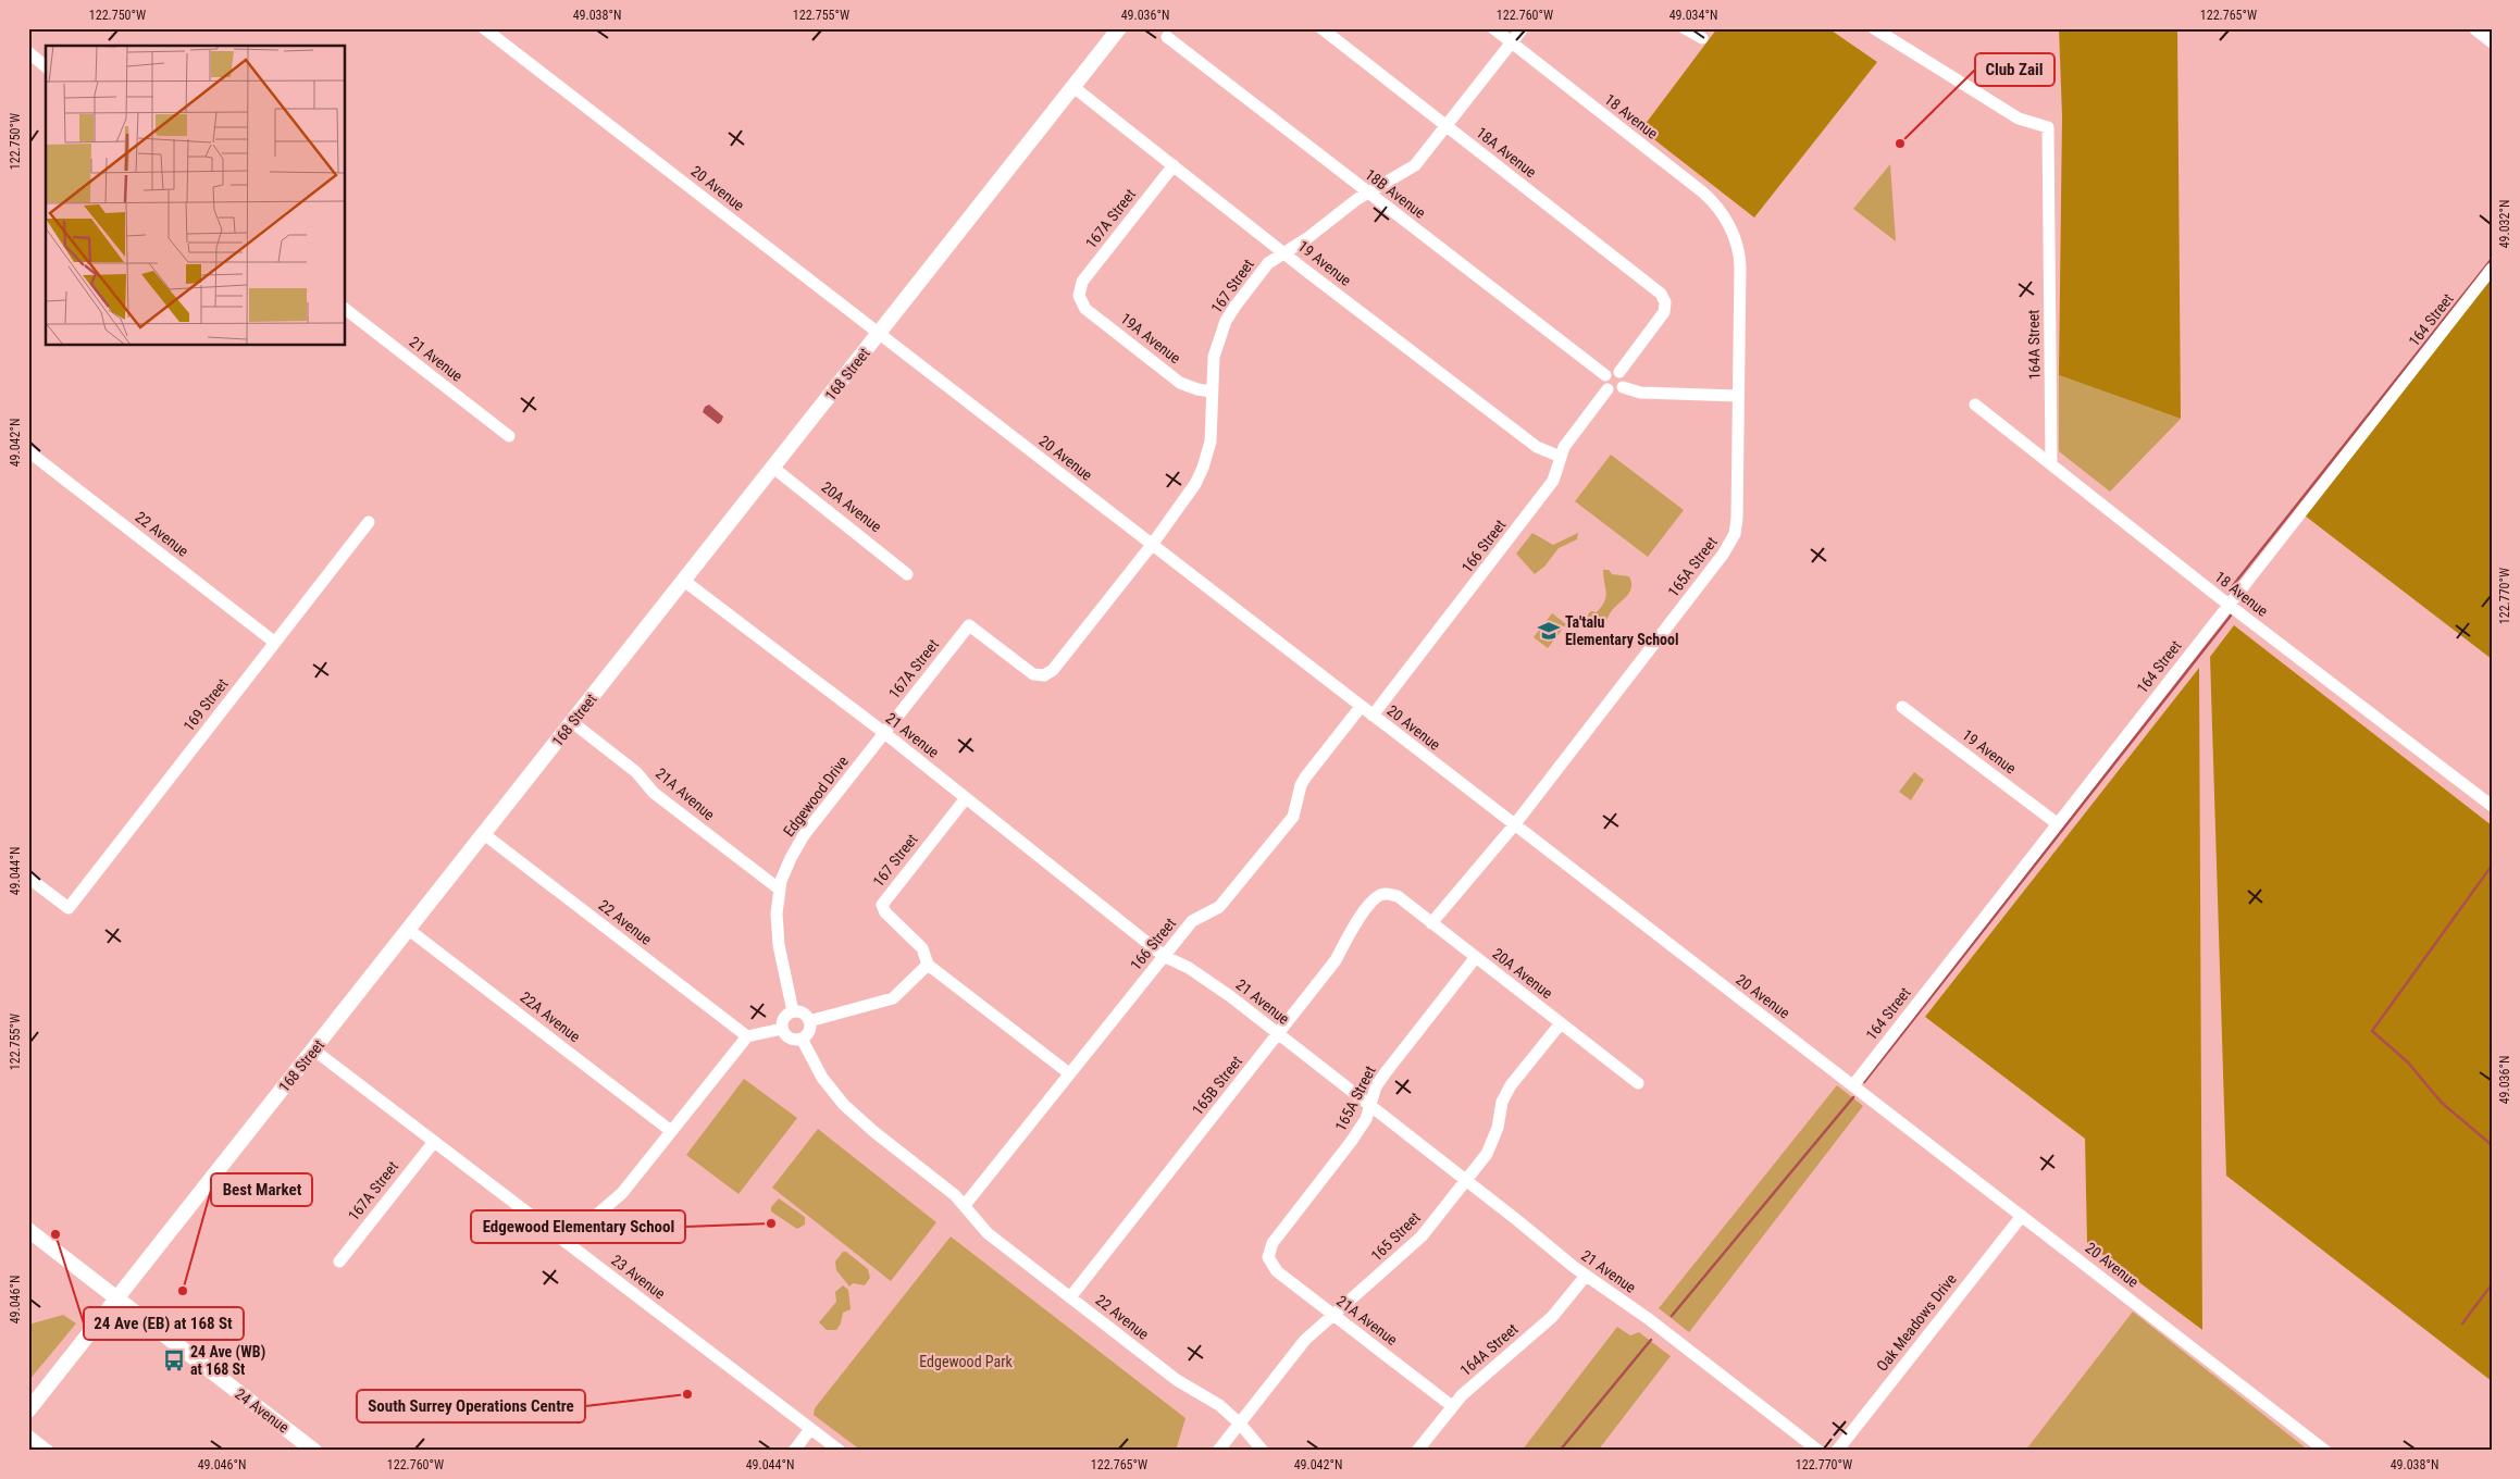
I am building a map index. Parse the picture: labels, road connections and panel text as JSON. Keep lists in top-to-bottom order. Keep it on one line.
{"streets":{"main road":["168 Street","24 Avenue"],"street":["18 Avenue","18A Avenue","20 Avenue","18B Avenue","167A Street","19 Avenue","167 Street","164 Street","19A Avenue","164A Street","21 Avenue","20A Avenue","22 Avenue","166 Street","165A Street","169 Street","21A Avenue","Edgewood Drive","22A Avenue","165B Street","165 Street","23 Avenue","Oak Meadows Drive"]},"crossings":[["18 Avenue","167 Street"],["18 Avenue","164 Street"],["18 Avenue","164A Street"],["18 Avenue","165A Street"],["18A Avenue","18B Avenue"],["18A Avenue","167 Street"],["18A Avenue","166 Street"],["20 Avenue","167 Street"],["20 Avenue","164 Street"],["20 Avenue","168 Street"],["20 Avenue","166 Street"],["20 Avenue","165A Street"],["20 Avenue","Oak Meadows Drive"],["18B Avenue","167 Street"],["18B Avenue","166 Street"],["167A Street","19 Avenue"],["167A Street","167 Street"],["167A Street","19A Avenue"],["167A Street","21 Avenue"],["167A Street","Edgewood Drive"],["167A Street","23 Avenue"],["19 Avenue","167 Street"],["19 Avenue","164 Street"],["19 Avenue","168 Street"],["19 Avenue","166 Street"],["167 Street","19A Avenue"],["167 Street","21 Avenue"],["164A Street","21 Avenue"],["164A Street","21A Avenue"],["21 Avenue","168 Street"],["21 Avenue","166 Street"],["21 Avenue","165A Street"],["21 Avenue","Edgewood Drive"],["21 Avenue","165B Street"],["21 Avenue","165 Street"],["168 Street","20A Avenue"],["168 Street","22 Avenue"],["168 Street","21A Avenue"],["168 Street","22A Avenue"],["168 Street","23 Avenue"],["168 Street","24 Avenue"],["20A Avenue","165A Street"],["20A Avenue","165B Street"],["20A Avenue","165 Street"],["22 Avenue","166 Street"],["22 Avenue","169 Street"],["22 Avenue","165B Street"],["22 Avenue","165 Street"],["165A Street","21A Avenue"],["21A Avenue","Edgewood Drive"],["21A Avenue","165 Street"]],"parks":["Edgewood Park"],"places":{"other":["Club Zail","Edgewood Elementary School","24 Ave (EB) at 168 St","Best Market","South Surrey Operations Centre"],"school or university":["Ta'talu Elementary School"],"bus stop":["24 Ave (WB) at 168 St"]},"coordinates":["122.750°W","49.038°N","122.755°W","49.036°N","122.760°W","49.034°N","122.765°W","49.032°N","49.042°N","122.770°W","49.044°N","49.046°N"]}
